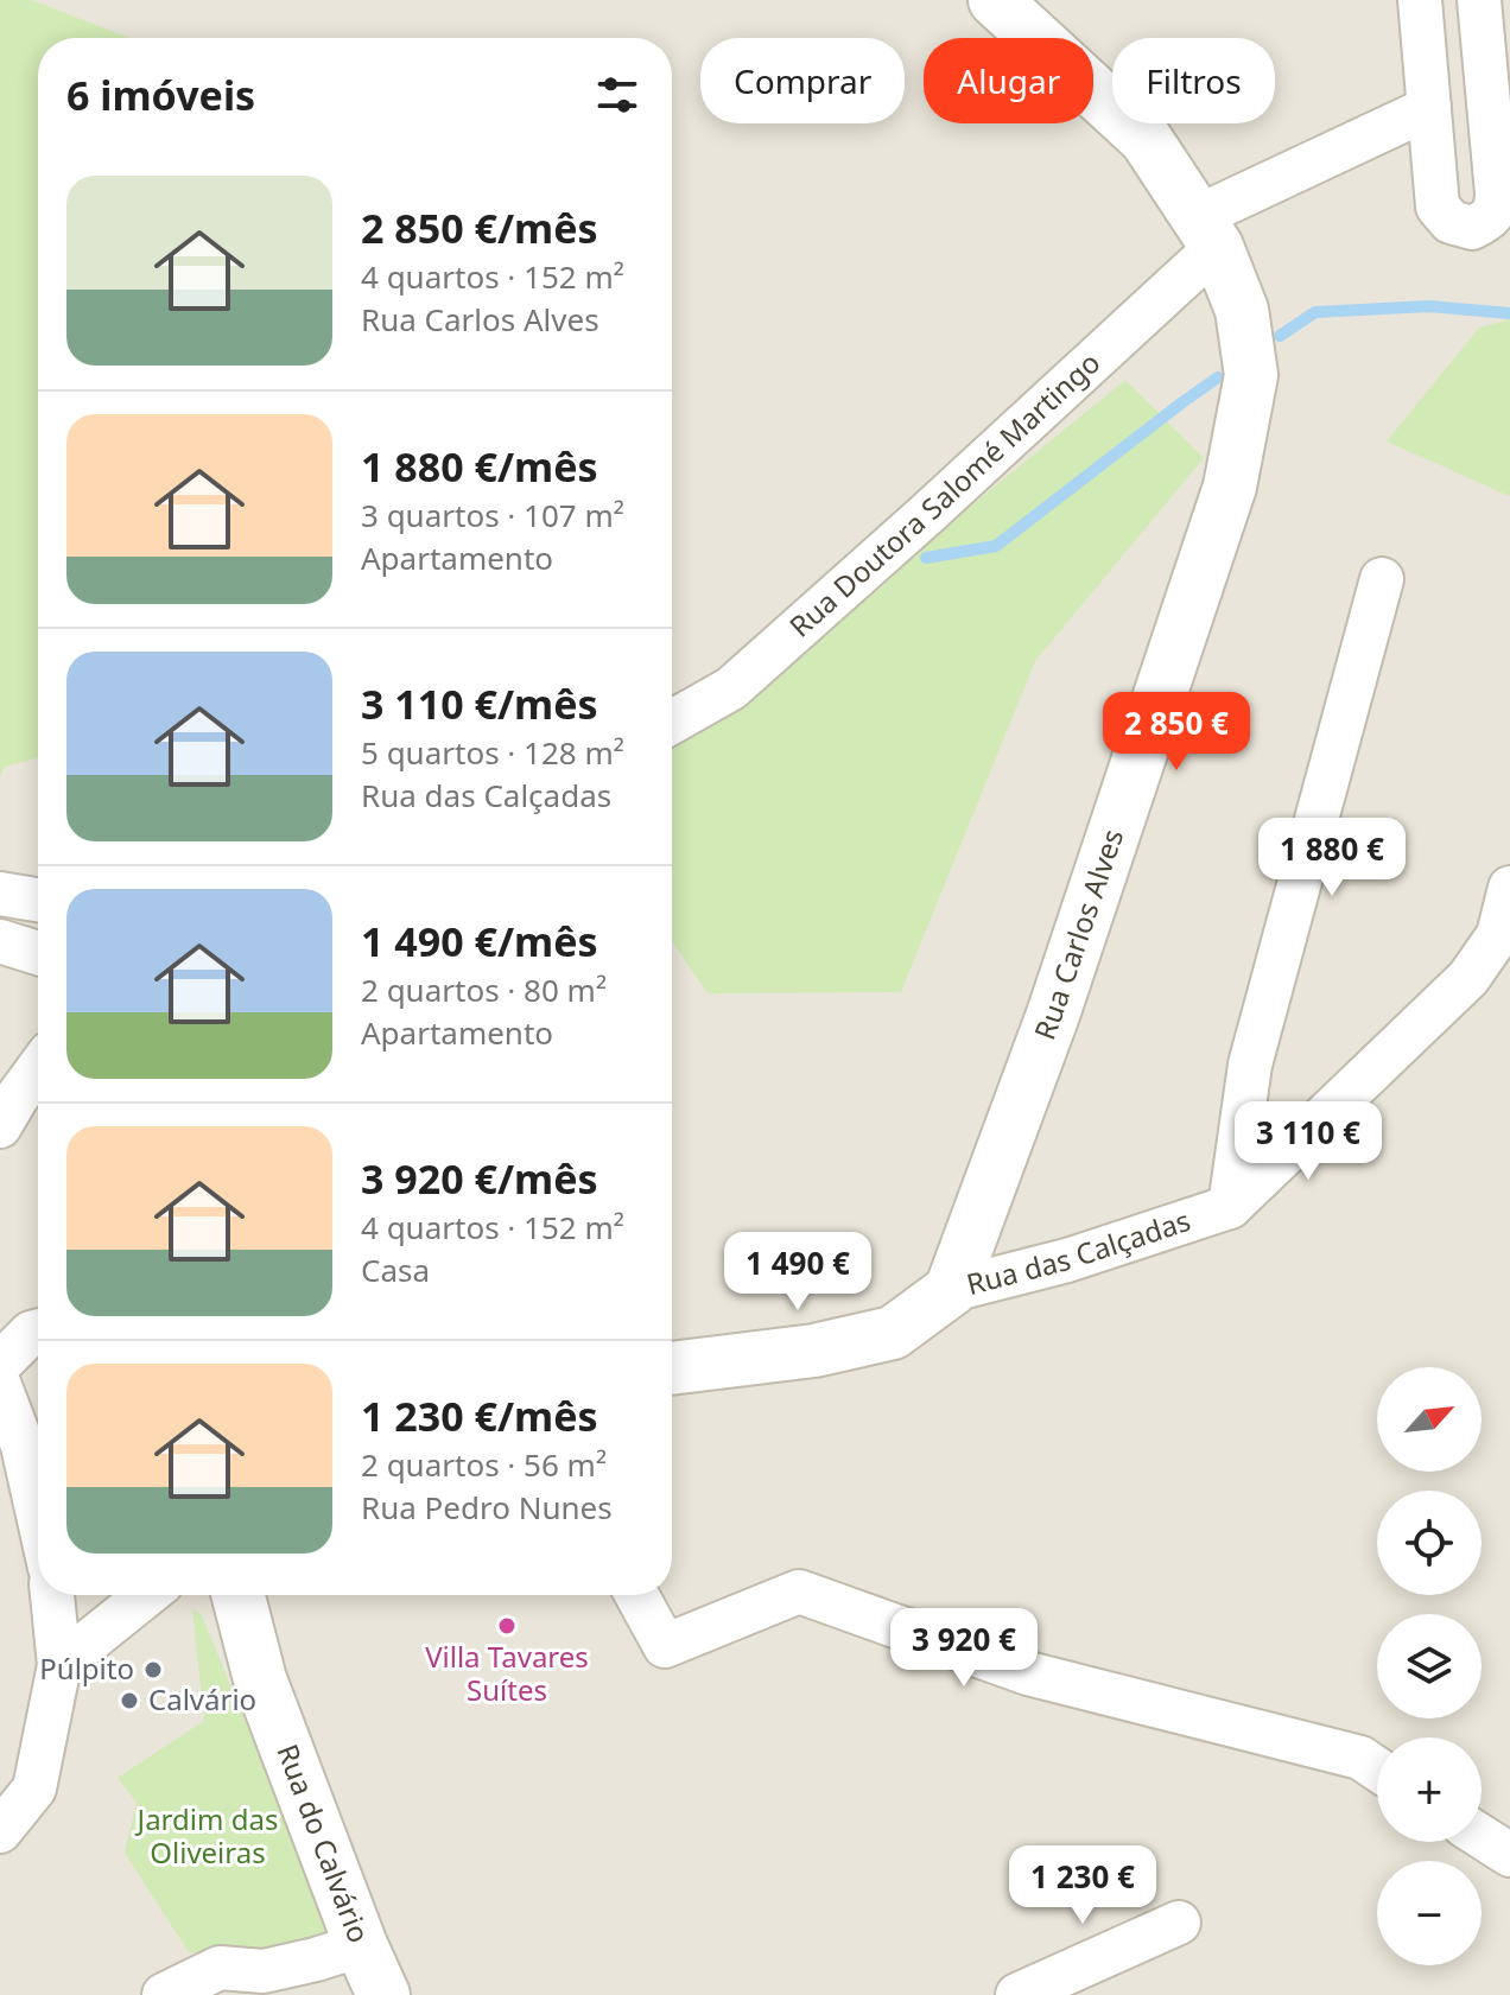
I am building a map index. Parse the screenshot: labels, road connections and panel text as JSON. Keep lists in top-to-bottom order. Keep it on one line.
{"streets":{"street":["Rua Doutora Salomé Martingo","Rua Carlos Alves","Rua das Calçadas","Rua do Calvário"]},"crossings":[["Rua Doutora Salomé Martingo","Rua Carlos Alves"],["Rua Carlos Alves","Rua das Calçadas"]],"parks":["Jardim das Oliveiras"],"places":["Villa Tavares Suítes","Púlpito","Calvário"],"north":"top right","page":{"chip":["Comprar","Alugar","Filtros"],"heading":"6 imóveis","list":[{"name":"2 850 €/mês","note":"4 quartos · 152 m² · Rua Carlos Alves"},{"name":"1 880 €/mês","note":"3 quartos · 107 m² · Apartamento"},{"name":"3 110 €/mês","note":"5 quartos · 128 m² · Rua das Calçadas"},{"name":"1 490 €/mês","note":"2 quartos · 80 m² · Apartamento"},{"name":"3 920 €/mês","note":"4 quartos · 152 m² · Casa"},{"name":"1 230 €/mês","note":"2 quartos · 56 m² · Rua Pedro Nunes"}],"price":["2 850 €","1 880 €","3 110 €","1 490 €","3 920 €","1 230 €"],"map_buttons":["+","−"]}}
